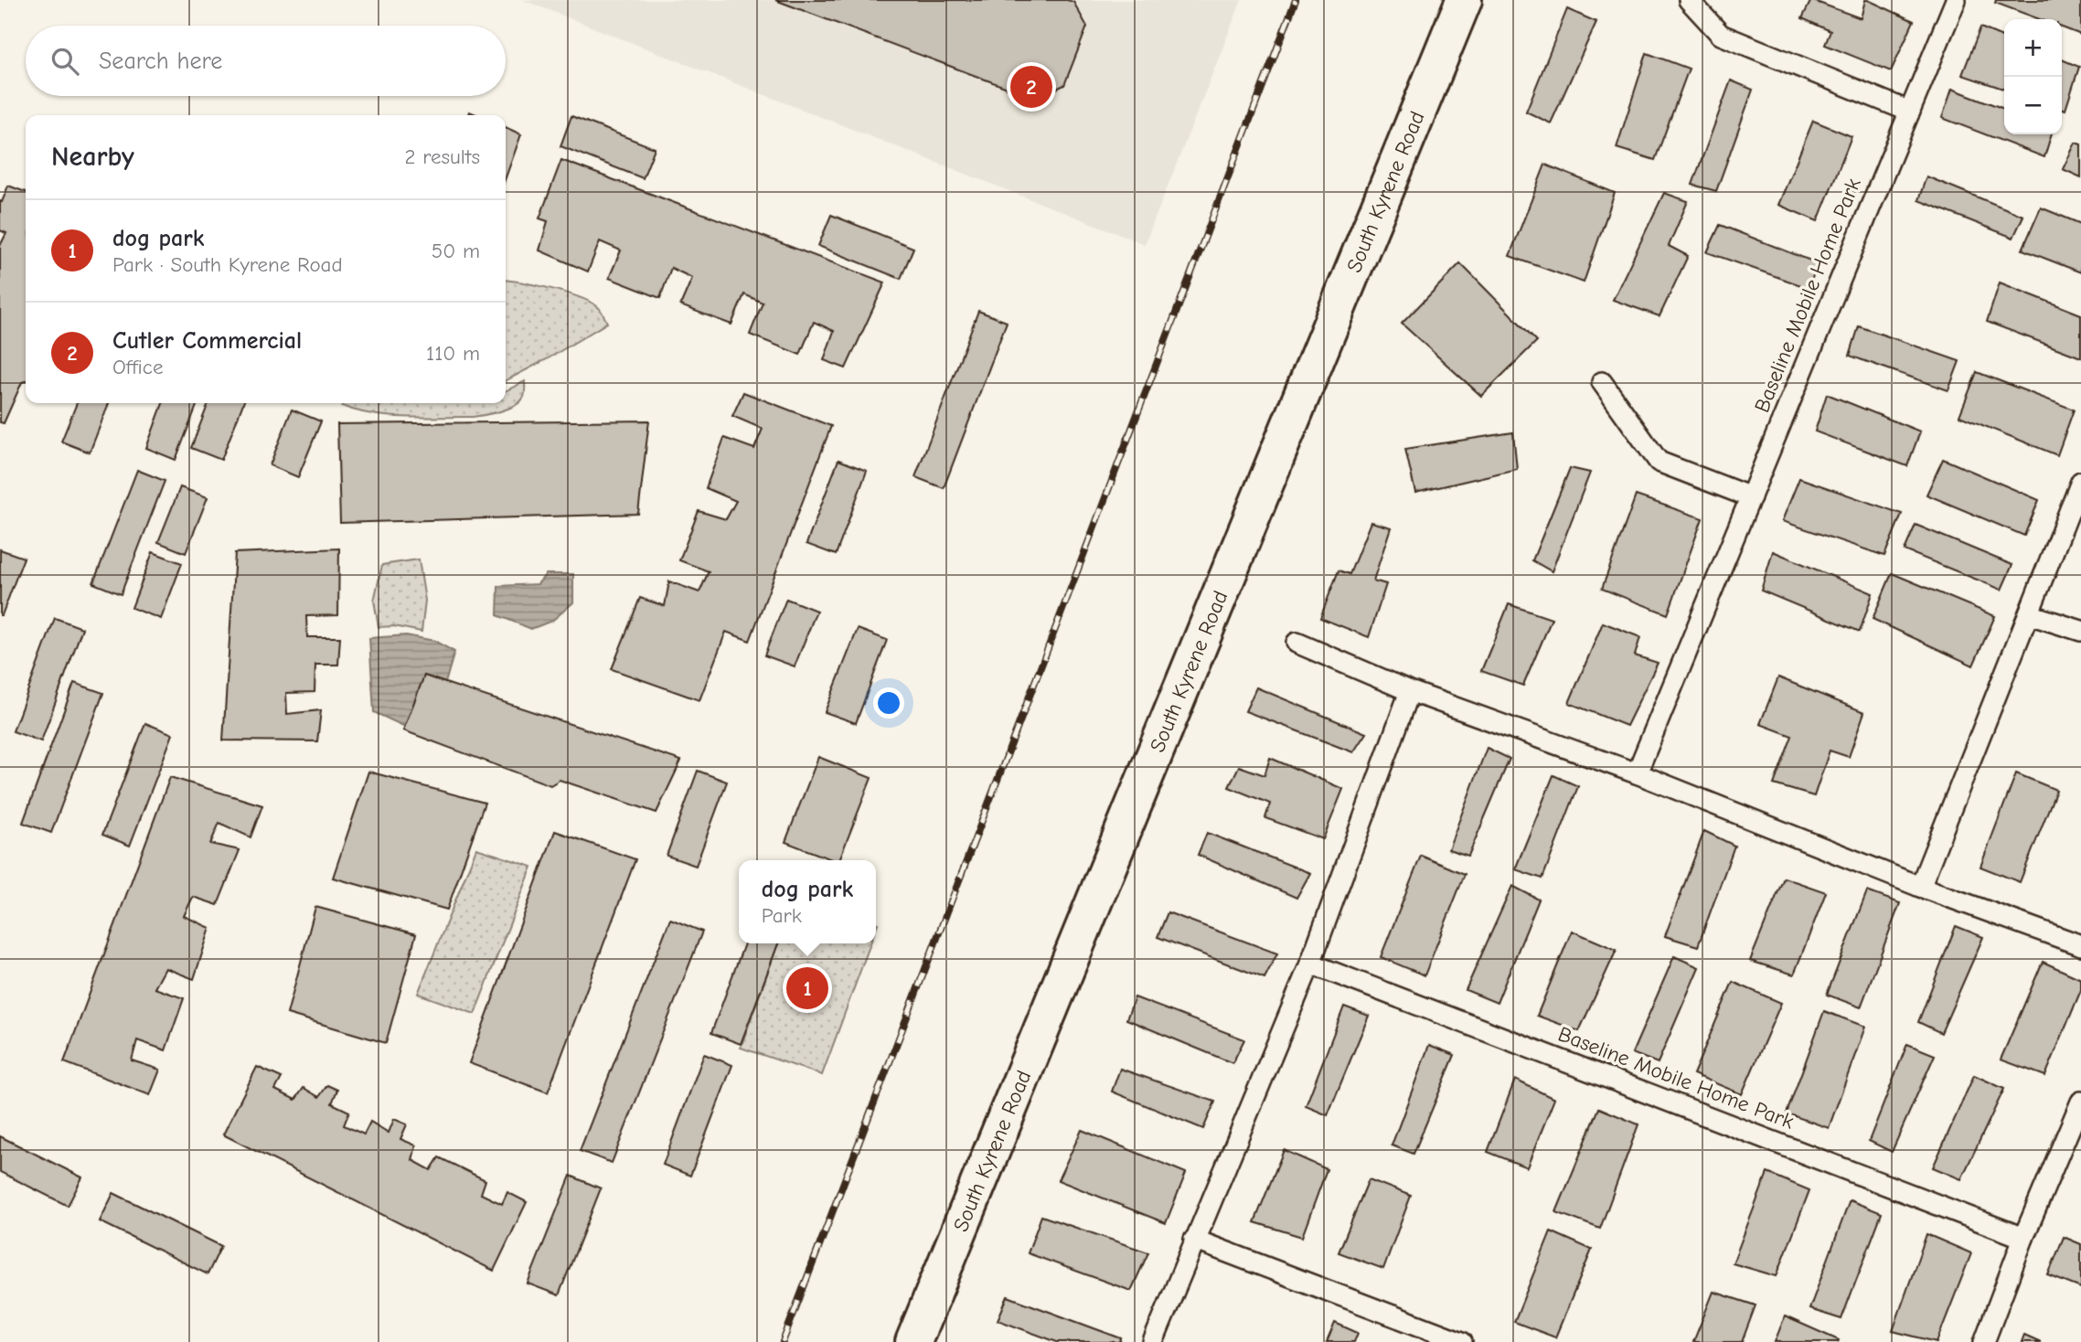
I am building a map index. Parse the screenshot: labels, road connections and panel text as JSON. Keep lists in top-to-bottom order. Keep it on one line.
{"streets":{"street":["South Kyrene Road"],"lane":["Baseline Mobile Home Park"]},"page":{"map_buttons":["+","−"],"search":"Search here","pins":["2","1"],"heading":["Nearby","2 results"],"list":[{"mark":"1","name":"dog park","note":"Park · South Kyrene Road","value":"50 m"},{"mark":"2","name":"Cutler Commercial","note":"Office","value":"110 m"}],"popup":["dog park","Park"]}}
